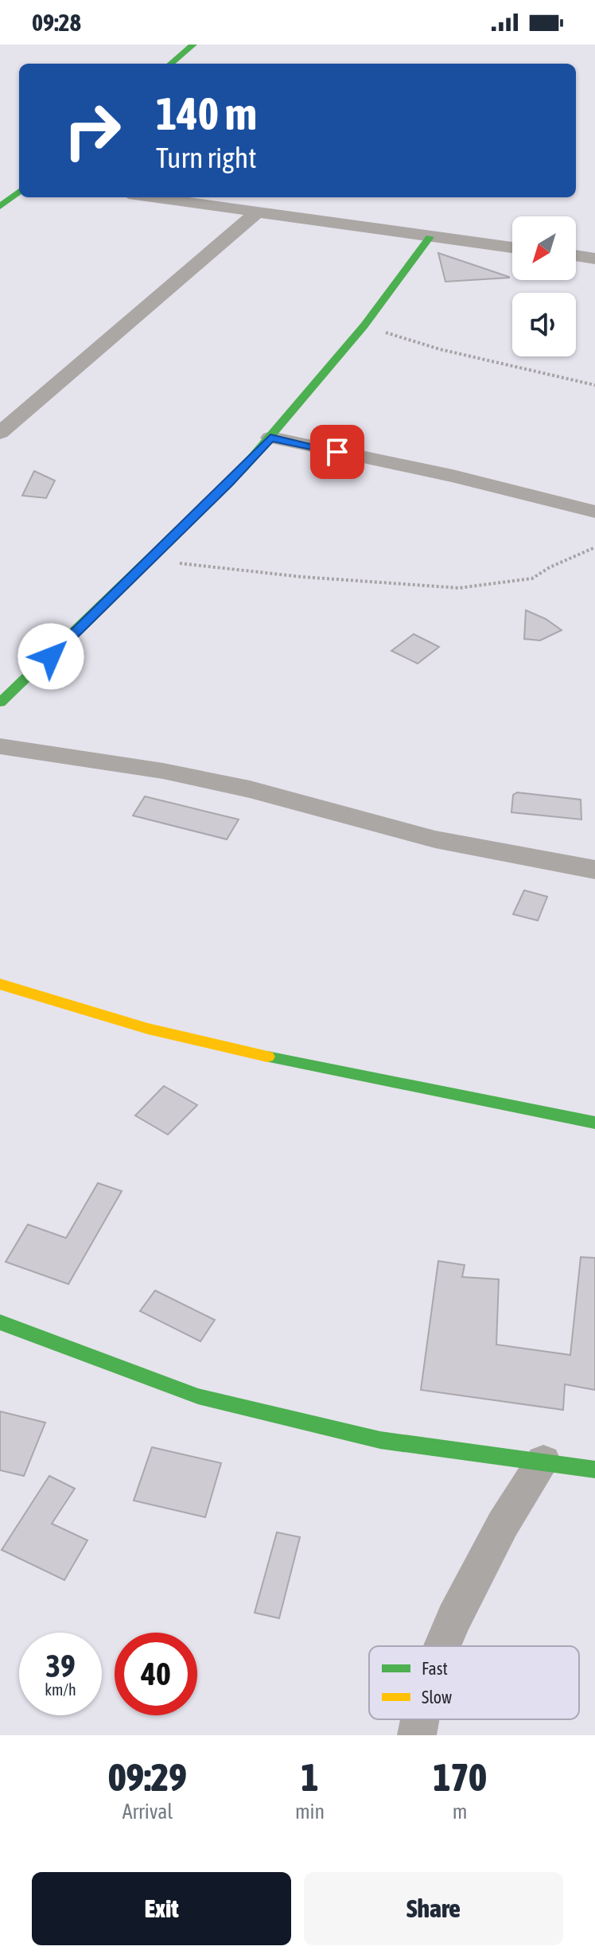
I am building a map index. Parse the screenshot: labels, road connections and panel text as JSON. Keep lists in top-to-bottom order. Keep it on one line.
{"legend":["Fast","Slow"],"north":"bottom left","page":{"status":"09:28","turn":["140 m","Turn right"],"speed":"39 km/h","limit":"40","eta":["09:29","Arrival","1","min","170","m"],"buttons":["Exit","Share"]}}
